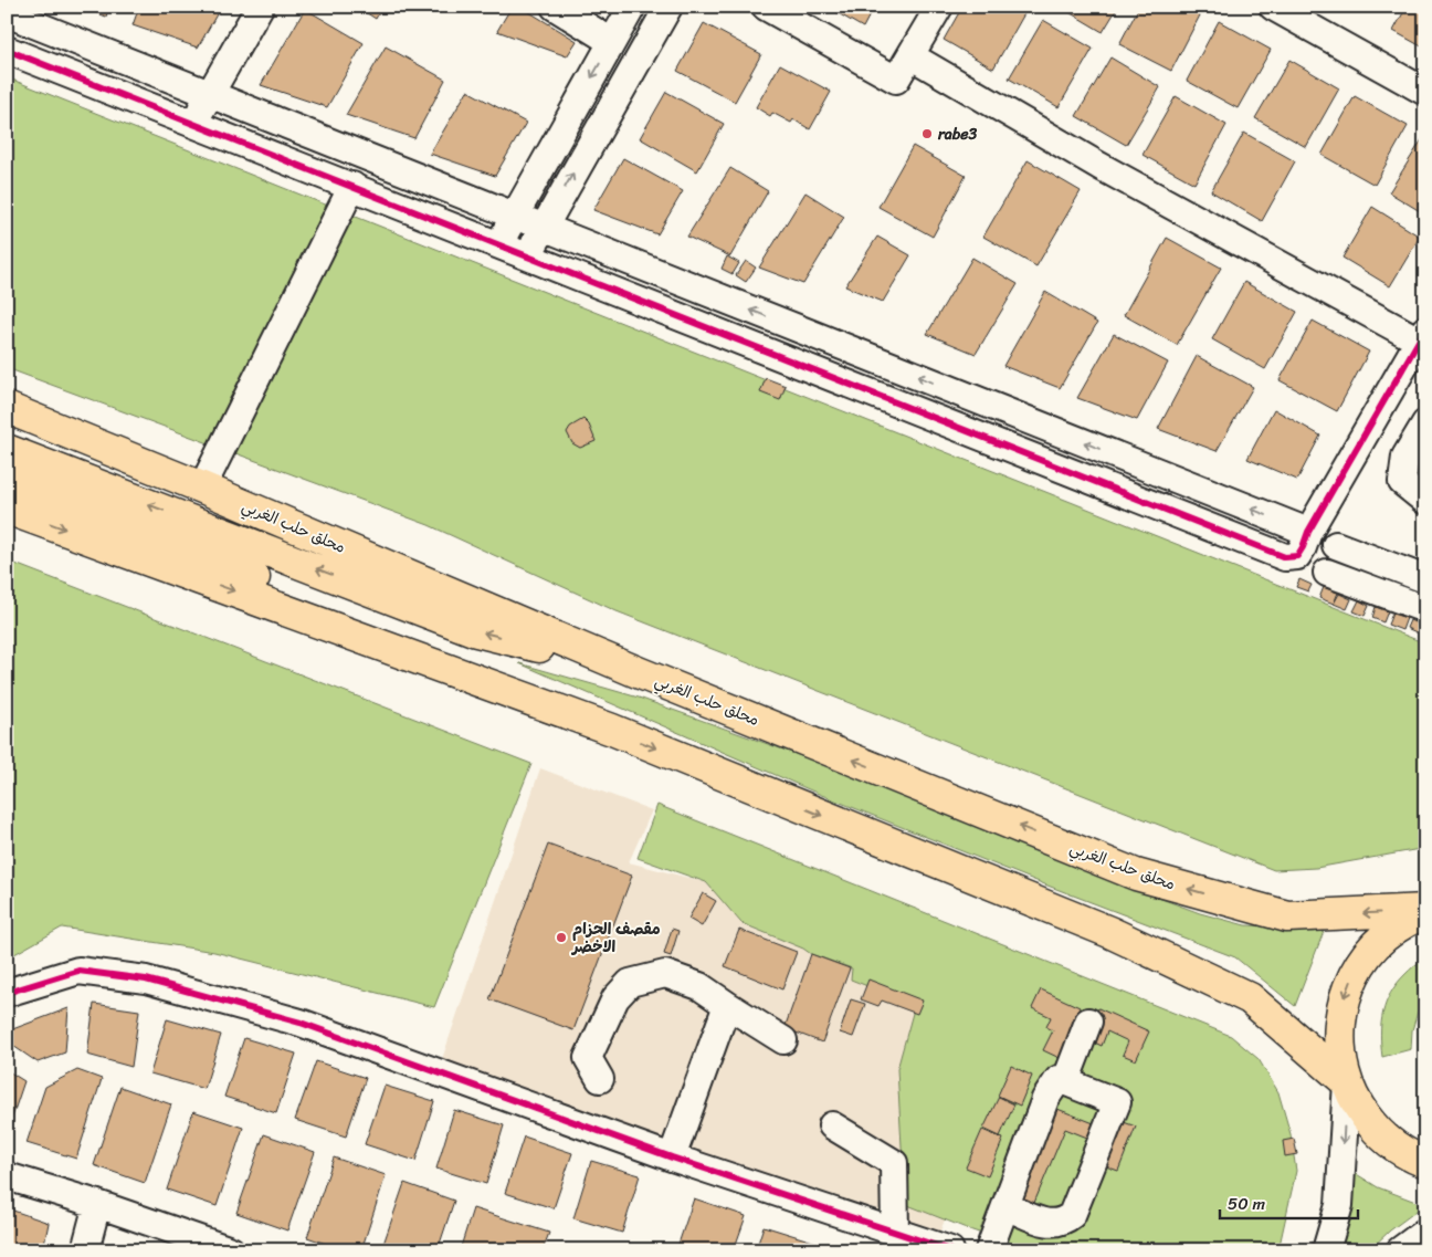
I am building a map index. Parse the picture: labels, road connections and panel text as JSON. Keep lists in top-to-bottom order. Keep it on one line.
{"streets":{"highway":["محلق حلب الغربي"]},"places":["rabe3","مقصف الحزام الاخضر"],"scale_bar":"50 m"}
